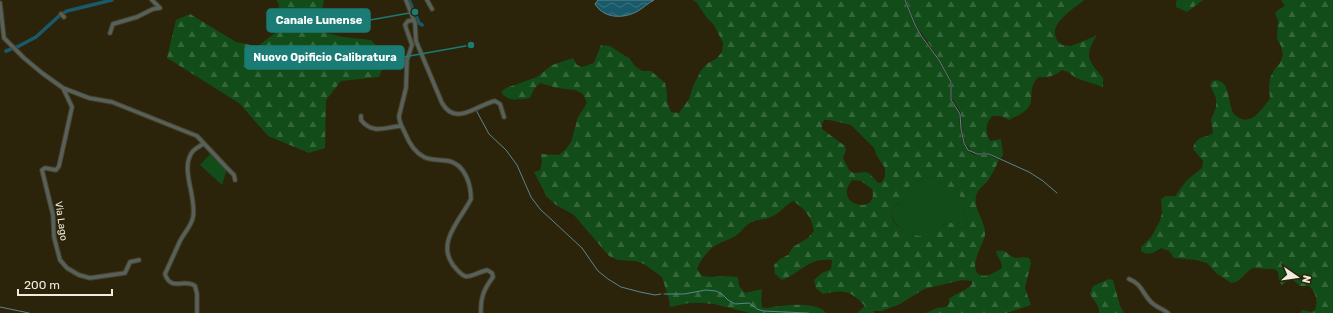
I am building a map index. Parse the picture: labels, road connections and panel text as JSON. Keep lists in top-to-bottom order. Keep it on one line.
{"streets":{"street":["Via Lago"]},"places":["Canale Lunense","Nuovo Opificio Calibratura"],"scale_bar":"200 m","north":"right"}
